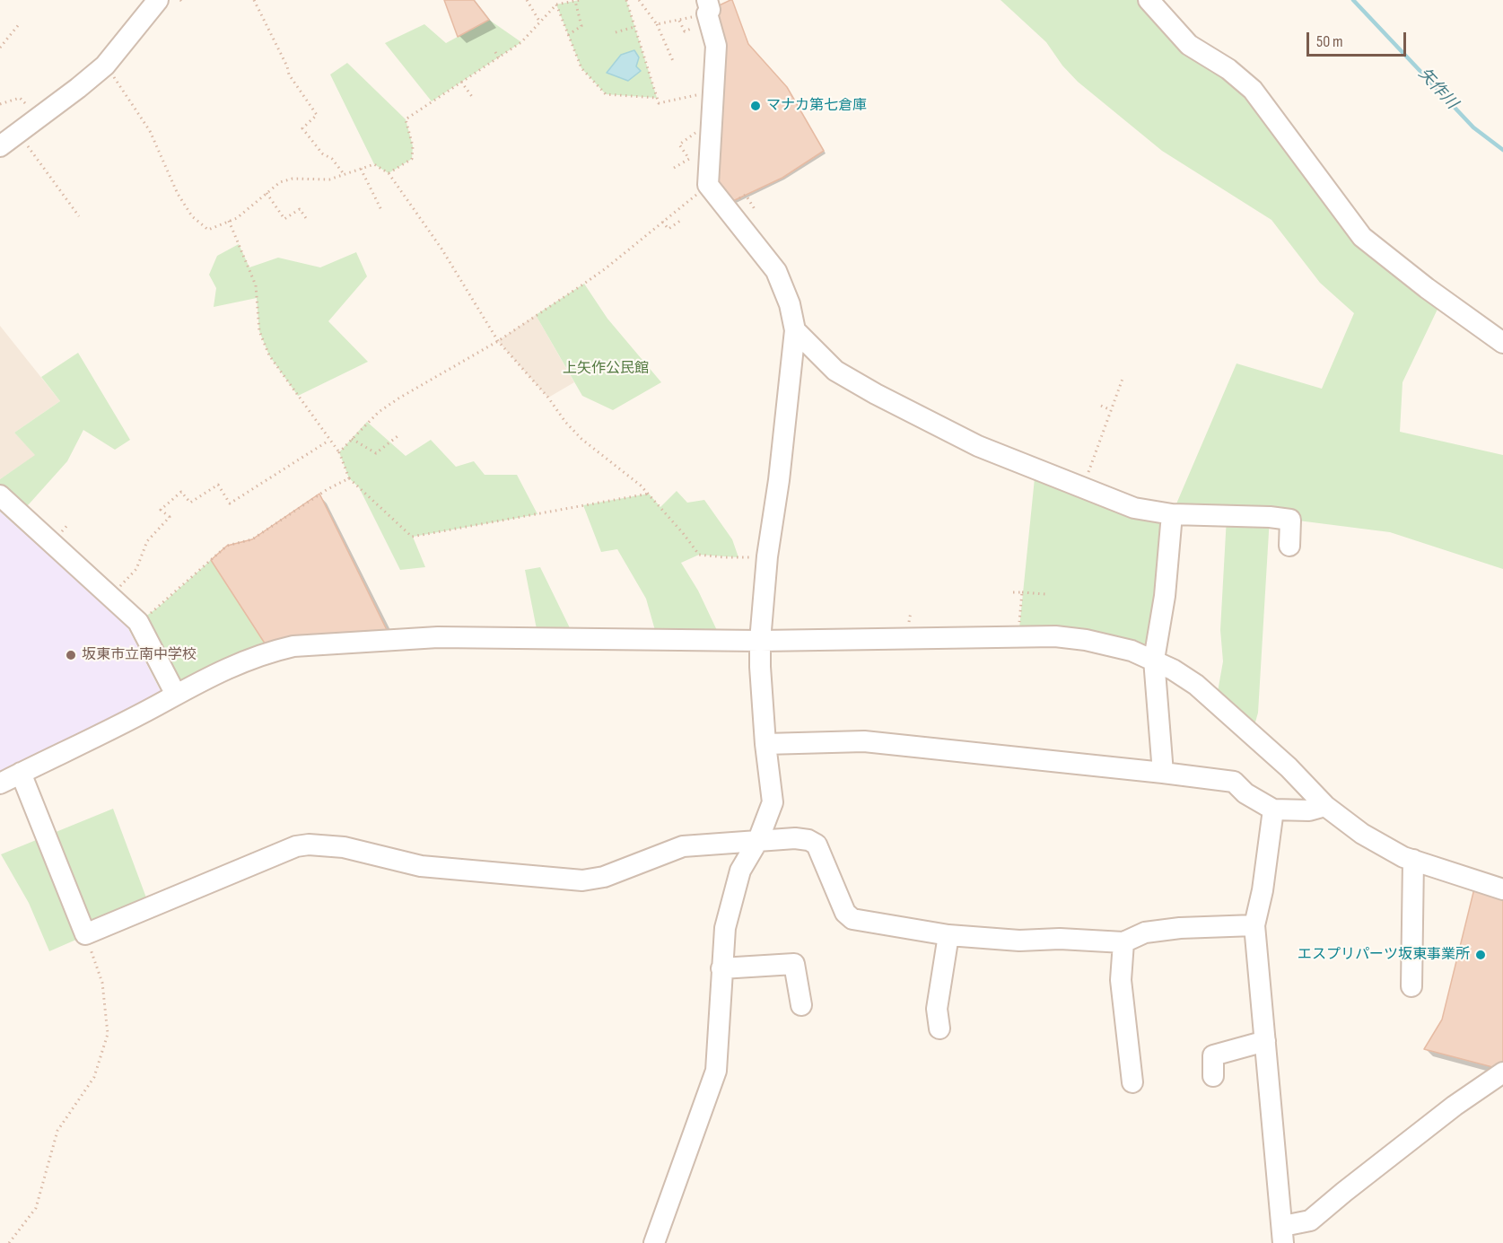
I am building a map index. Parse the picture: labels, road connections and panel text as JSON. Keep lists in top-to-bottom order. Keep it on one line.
{"water":["矢作川"],"parks":["上矢作公民館"],"places":["マナカ第七倉庫","坂東市立南中学校","エスプリパーツ坂東事業所"],"scale_bar":"50 m"}
